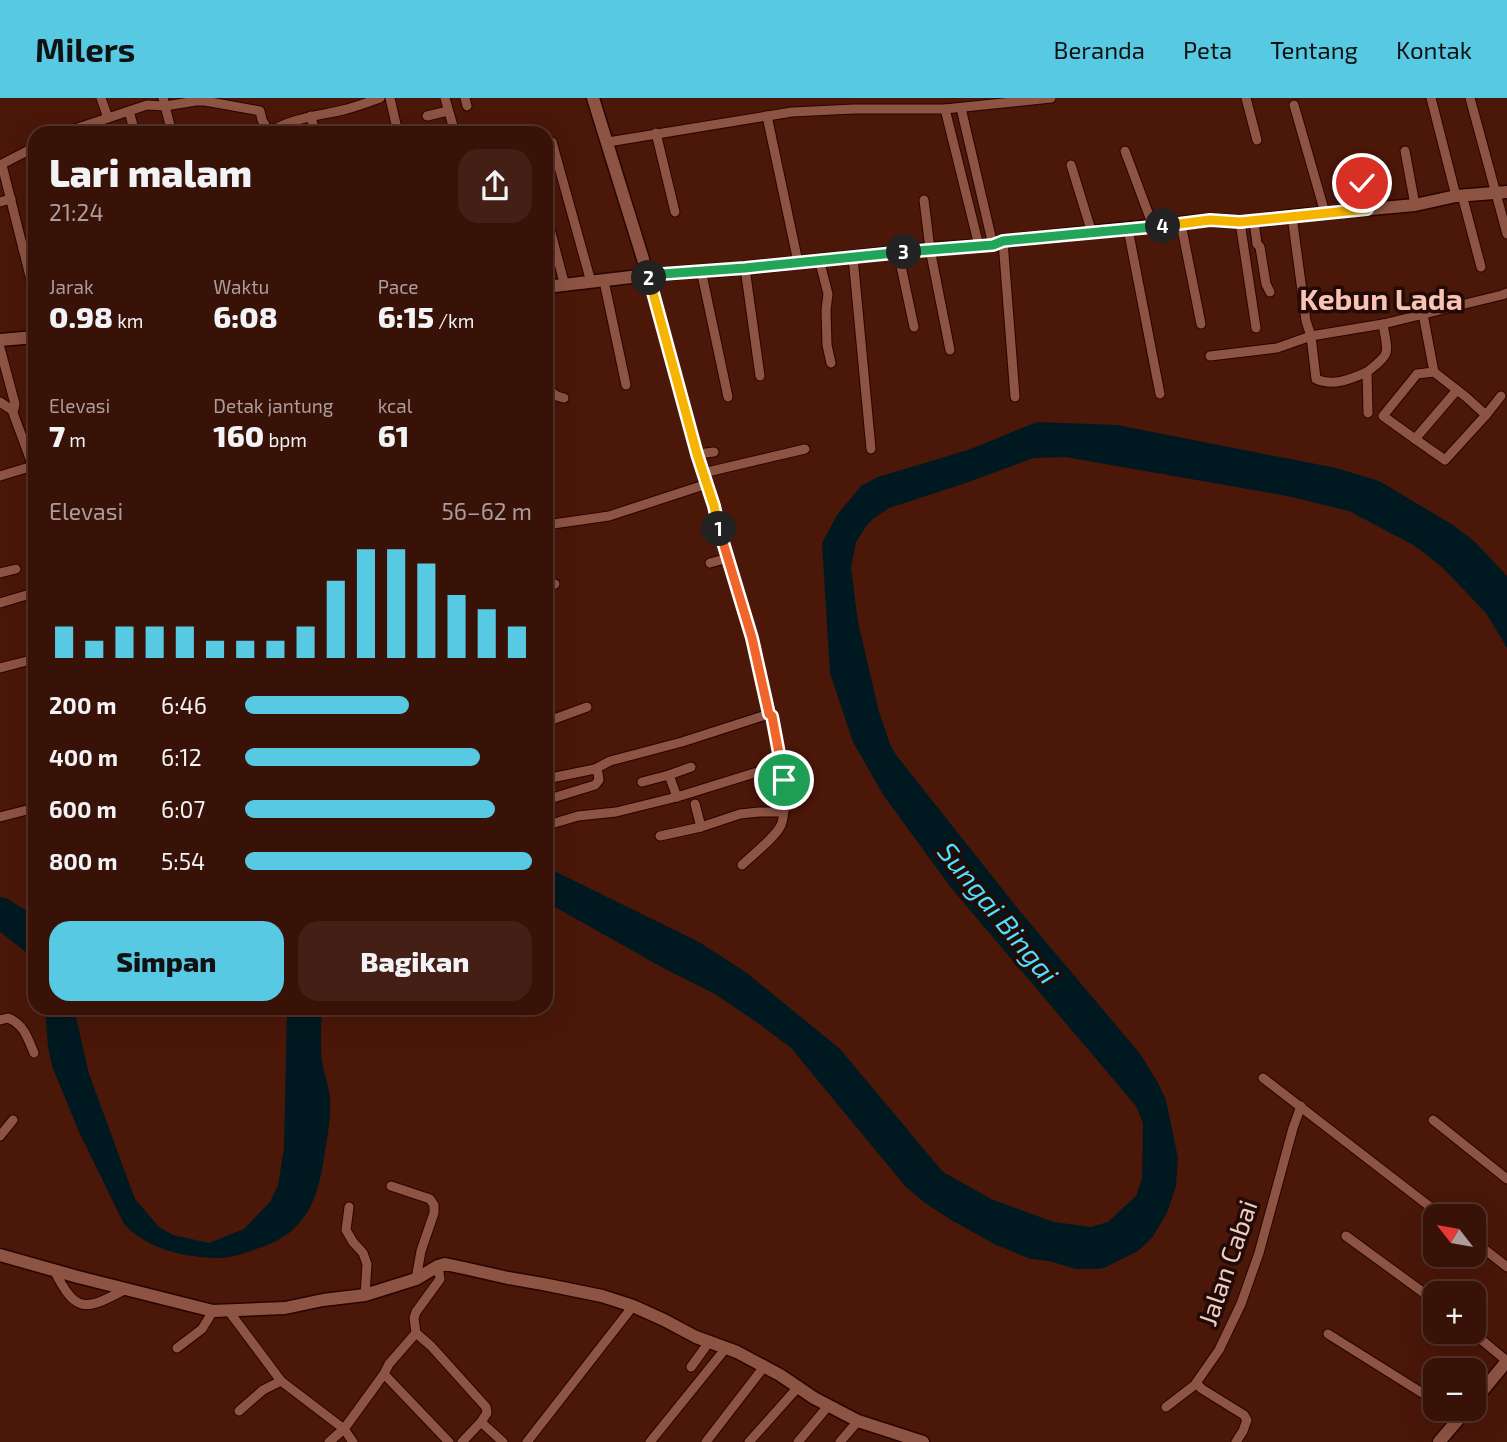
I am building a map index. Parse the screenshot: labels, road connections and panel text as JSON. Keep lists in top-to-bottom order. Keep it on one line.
{"streets":{"street":["Jalan Cabai"]},"districts":["Kebun Lada"],"water":["Sungai Bingai"],"north":"top left","page":{"header":"Milers","nav":["Beranda","Peta","Tentang","Kontak"],"heading":["Lari malam","21:24"],"pins":["4","3","2","1"],"stats":[["Jarak","0.98 km"],["Waktu","6:08"],["Pace","6:15 /km"],["Elevasi","7 m"],["Detak jantung","160 bpm"],["kcal","61"]],"chart":["Elevasi","56–62 m"],"list":[{"name":"200 m","note":"6:46"},{"name":"400 m","note":"6:12"},{"name":"600 m","note":"6:07"},{"name":"800 m","note":"5:54"}],"buttons":["Simpan","Bagikan"],"map_buttons":["+","−"]}}
